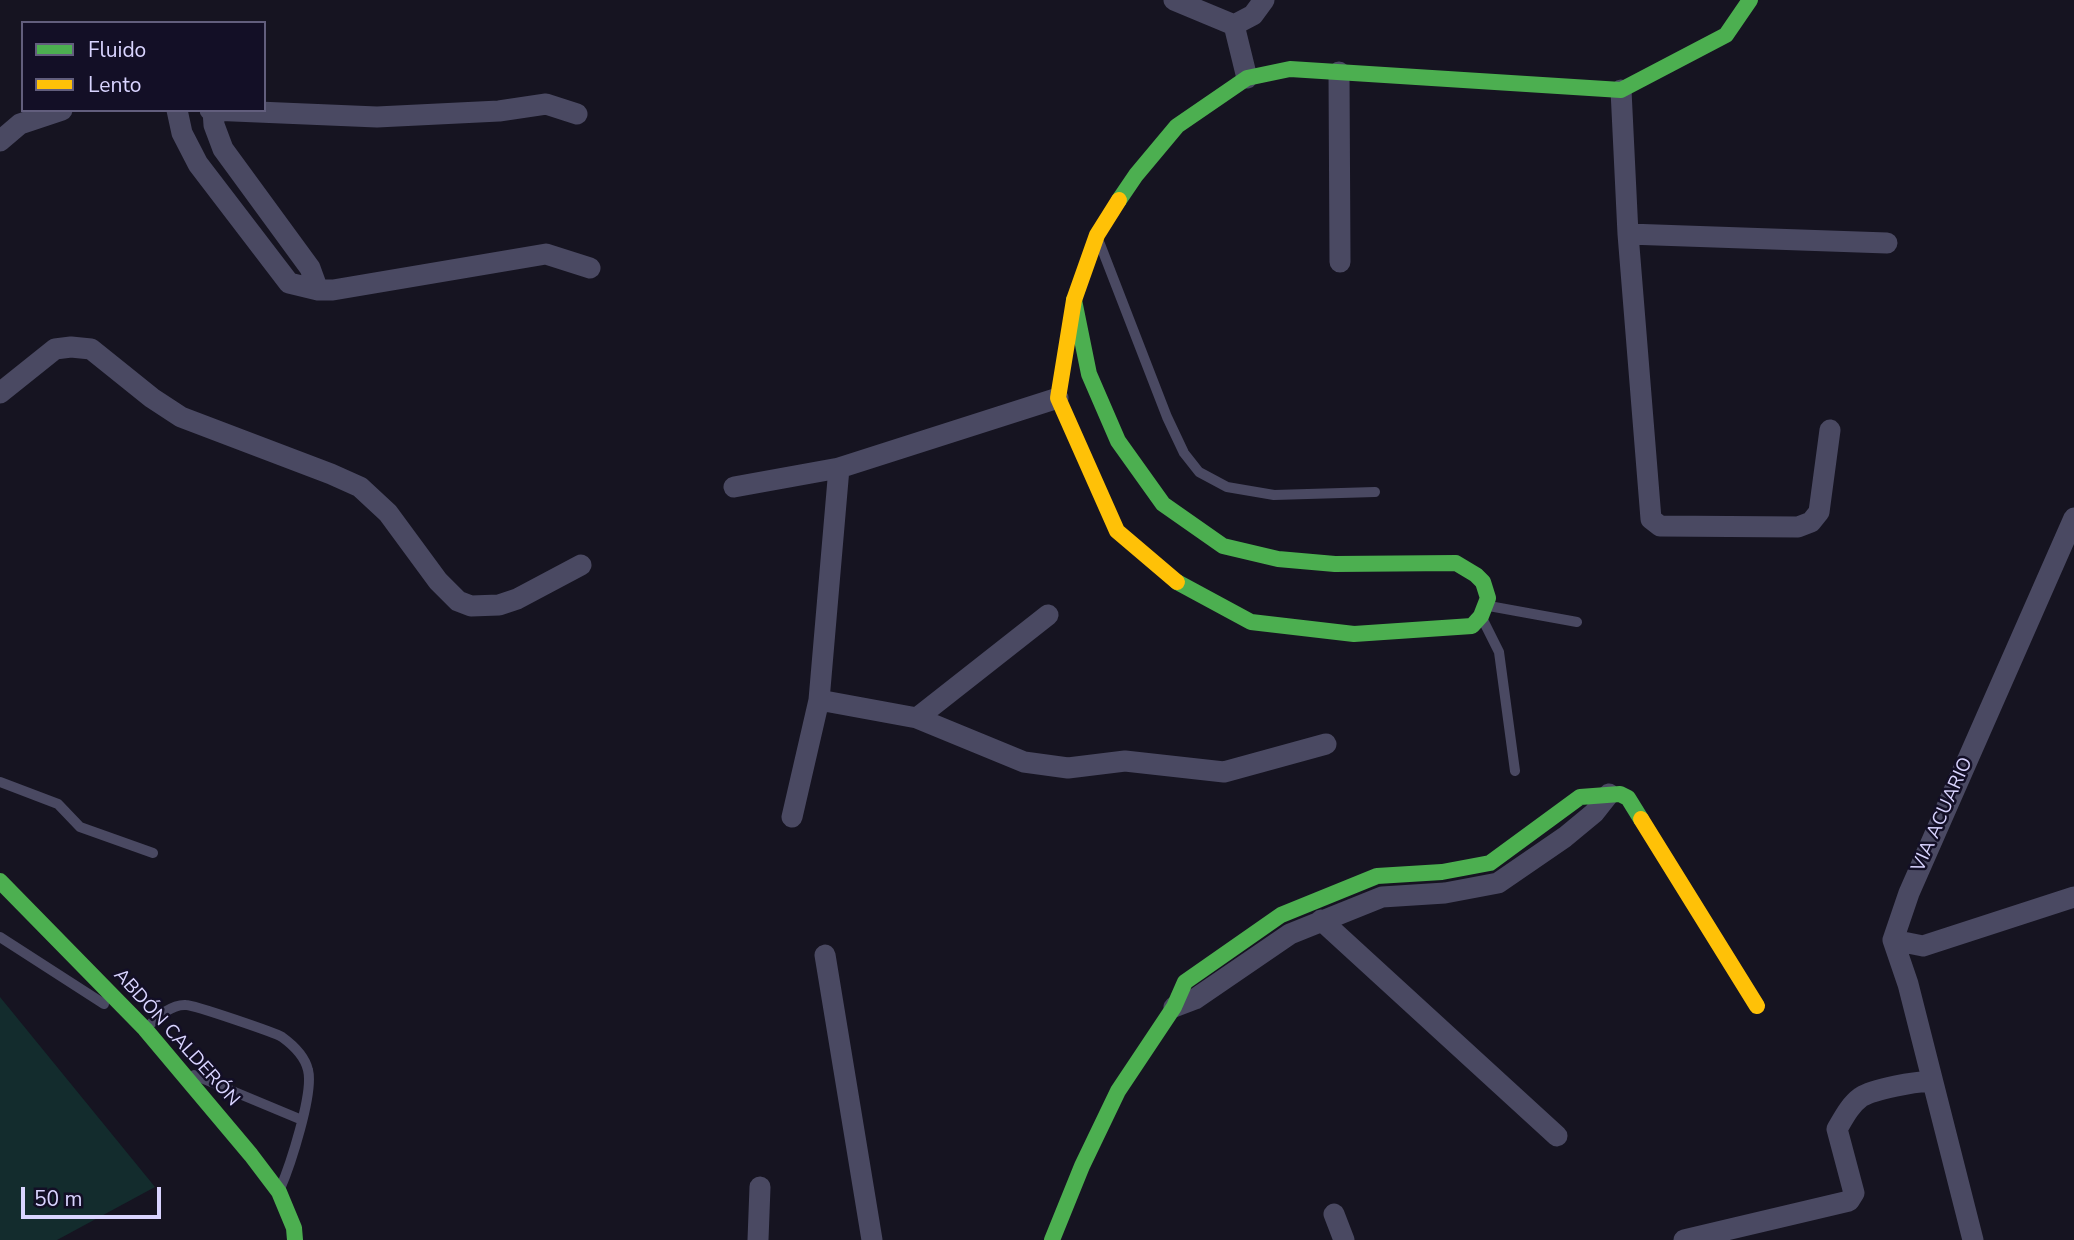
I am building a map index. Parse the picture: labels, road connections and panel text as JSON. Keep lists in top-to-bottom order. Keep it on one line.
{"streets":{"street":["VIA ACUARIO","ABDÓN CALDERÓN"]},"legend":["Fluido","Lento"],"scale_bar":"50 m"}
